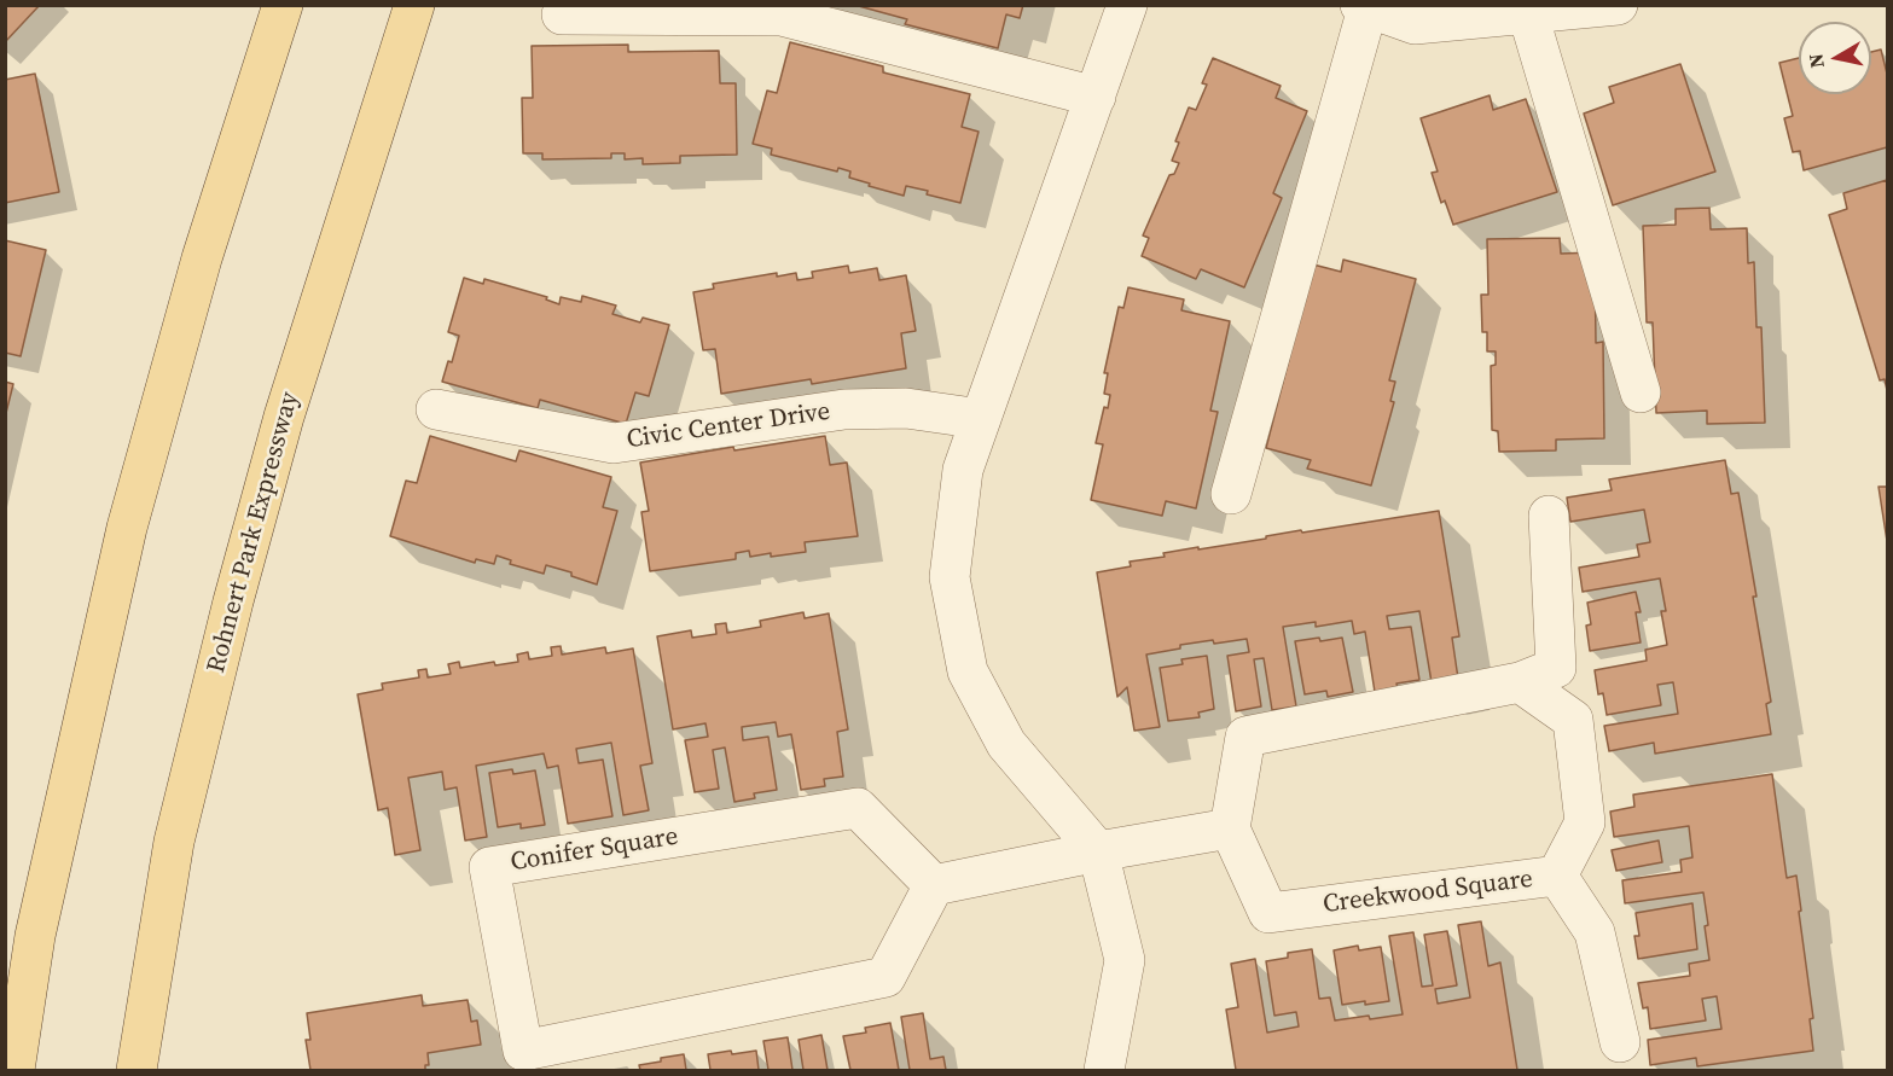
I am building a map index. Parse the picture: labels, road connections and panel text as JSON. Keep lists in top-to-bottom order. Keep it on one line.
{"streets":{"main road":["Rohnert Park Expressway"],"street":["Civic Center Drive","Conifer Square","Creekwood Square"]},"north":"left"}
